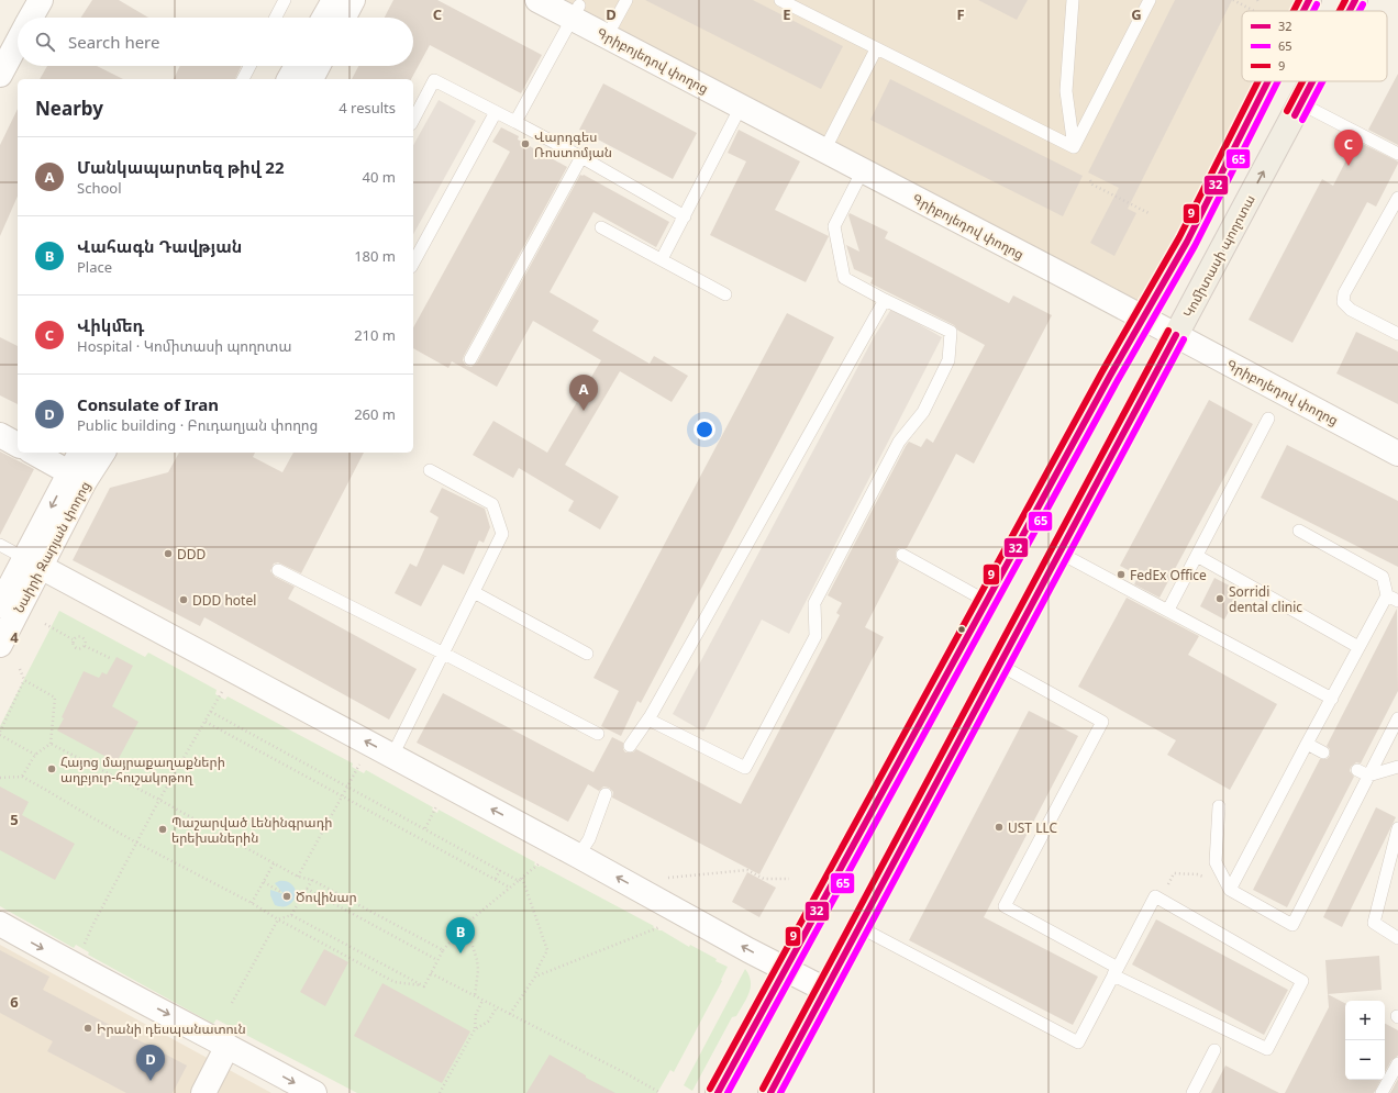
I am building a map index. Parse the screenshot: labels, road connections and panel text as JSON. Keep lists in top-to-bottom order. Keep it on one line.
{"streets":{"main road":["Կոմիտասի պողոտա"],"street":["Գրիբոյեդով փողոց","Նաիրի Զարյան փողոց"]},"crossings":[["Գրիբոյեդով փողոց","Կոմիտասի պողոտա"]],"places":["Վարդգես Ռոստոմյան","DDD","FedEx Office","Sorridi dental clinic","DDD hotel","Հայոց մայրաքաղաքների աղբյուր-հուշակոթող","UST LLC","Պաշարված Լենինգրադի երեխաներին","Ծովինար","Իրանի դեսպանատուն"],"lines":["transit line 32","transit line 9","transit line 65"],"legend":["32","65","9"],"page":{"search":"Search here","heading":["Nearby","4 results"],"pins":["C","A","B","D"],"list":[{"mark":"A","name":"Մանկապարտեզ թիվ 22","note":"School","value":"40 m"},{"mark":"B","name":"Վահագն Դավթյան","note":"Place","value":"180 m"},{"mark":"C","name":"Վիկմեդ","note":"Hospital · Կոմիտասի պողոտա","value":"210 m"},{"mark":"D","name":"Consulate of Iran","note":"Public building · Բուդաղյան փողոց","value":"260 m"}],"map_buttons":["+","−"]},"grid":{"columns":["C","D","E","F","G"],"rows":["4","5","6"]}}
